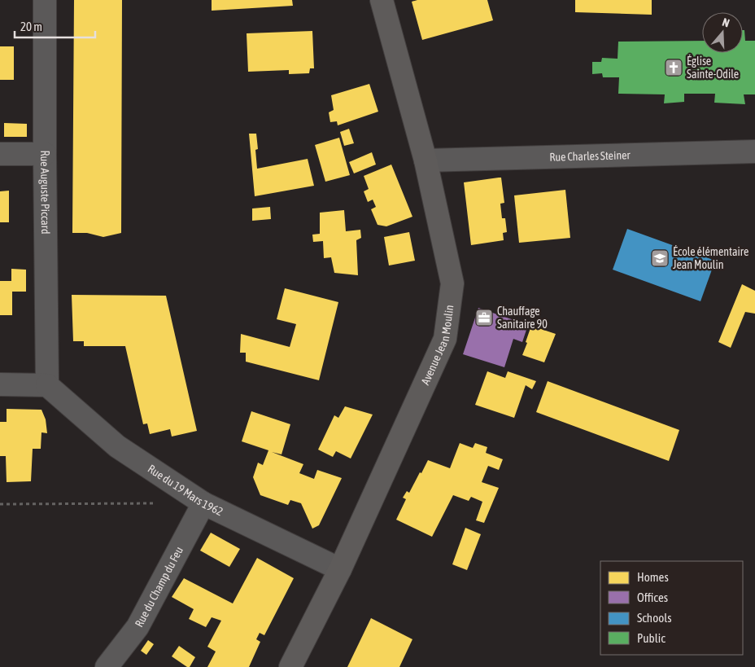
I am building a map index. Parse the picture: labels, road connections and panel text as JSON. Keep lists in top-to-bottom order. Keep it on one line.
{"streets":{"main road":["Avenue Jean Moulin"],"street":["Rue Charles Steiner","Rue Auguste Piccard","Rue du 19 Mars 1962","Rue du Champ du Feu"]},"crossings":[["Rue Charles Steiner","Avenue Jean Moulin"],["Rue Auguste Piccard","Rue du 19 Mars 1962"],["Avenue Jean Moulin","Rue du 19 Mars 1962"],["Rue du 19 Mars 1962","Rue du Champ du Feu"]],"places":{"church":["Église Sainte-Odile"],"school or university":["École élémentaire Jean Moulin"],"office":["Chauffage Sanitaire 90"]},"legend":["Homes","Offices","Schools","Public"],"scale_bar":"20 m","north":"top"}
